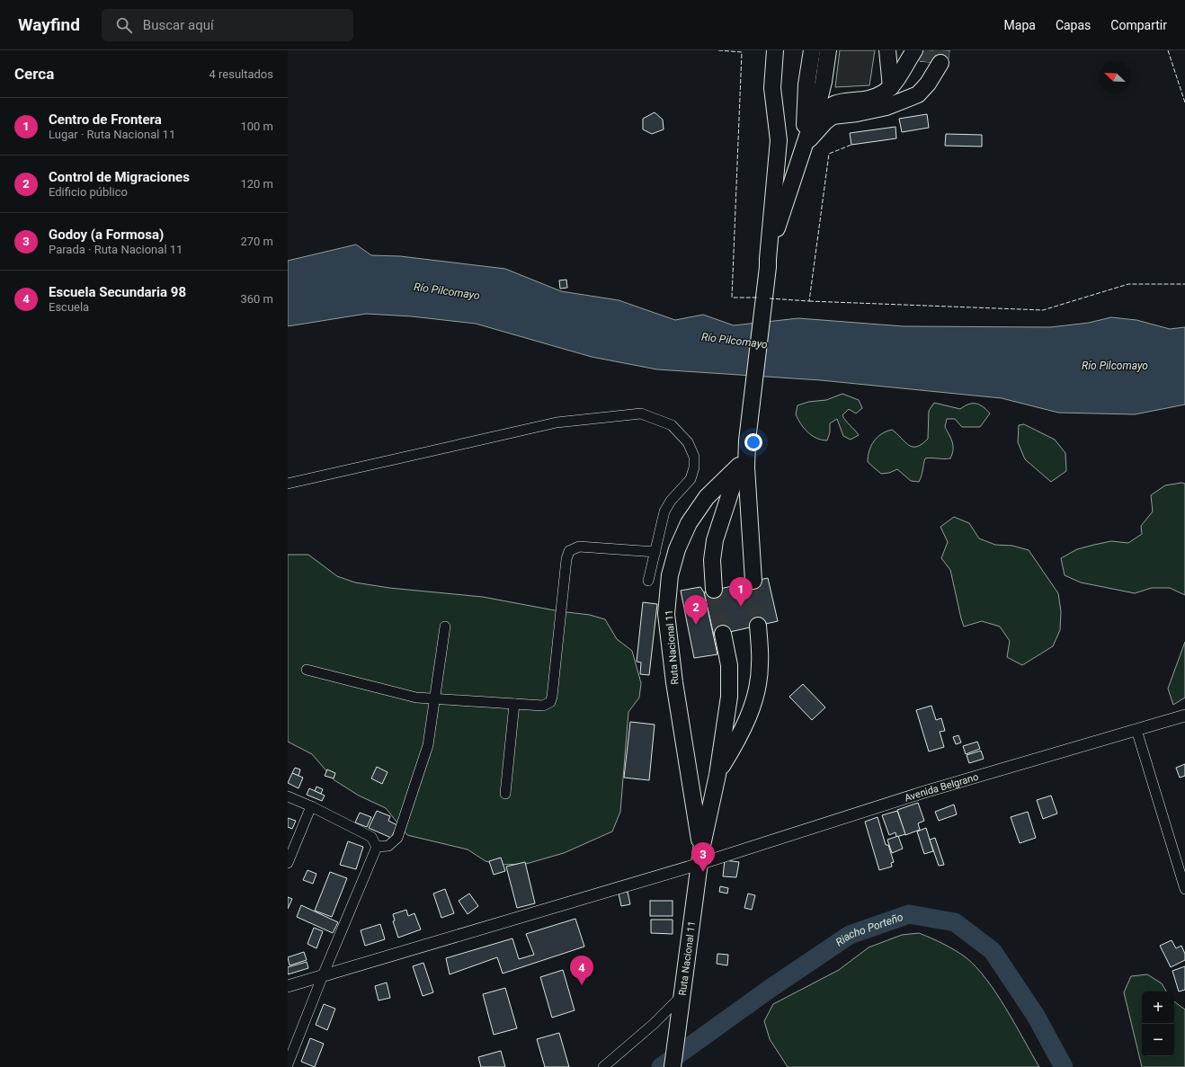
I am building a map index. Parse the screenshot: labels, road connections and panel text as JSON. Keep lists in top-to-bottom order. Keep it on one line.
{"streets":{"highway":["Ruta Nacional 11"],"street":["Avenida Belgrano"]},"crossings":[["Ruta Nacional 11","Avenida Belgrano"]],"water":["Río Pilcomayo","Riacho Porteño"],"north":"top left","page":{"header":"Wayfind","search":"Buscar aquí","nav":["Mapa","Capas","Compartir"],"heading":["Cerca","4 resultados"],"list":[{"mark":"1","name":"Centro de Frontera","note":"Lugar · Ruta Nacional 11","value":"100 m"},{"mark":"2","name":"Control de Migraciones","note":"Edificio público","value":"120 m"},{"mark":"3","name":"Godoy (a Formosa)","note":"Parada · Ruta Nacional 11","value":"270 m"},{"mark":"4","name":"Escuela Secundaria 98","note":"Escuela","value":"360 m"}],"pins":["1","2","3","4"],"map_buttons":["+","−"]}}
